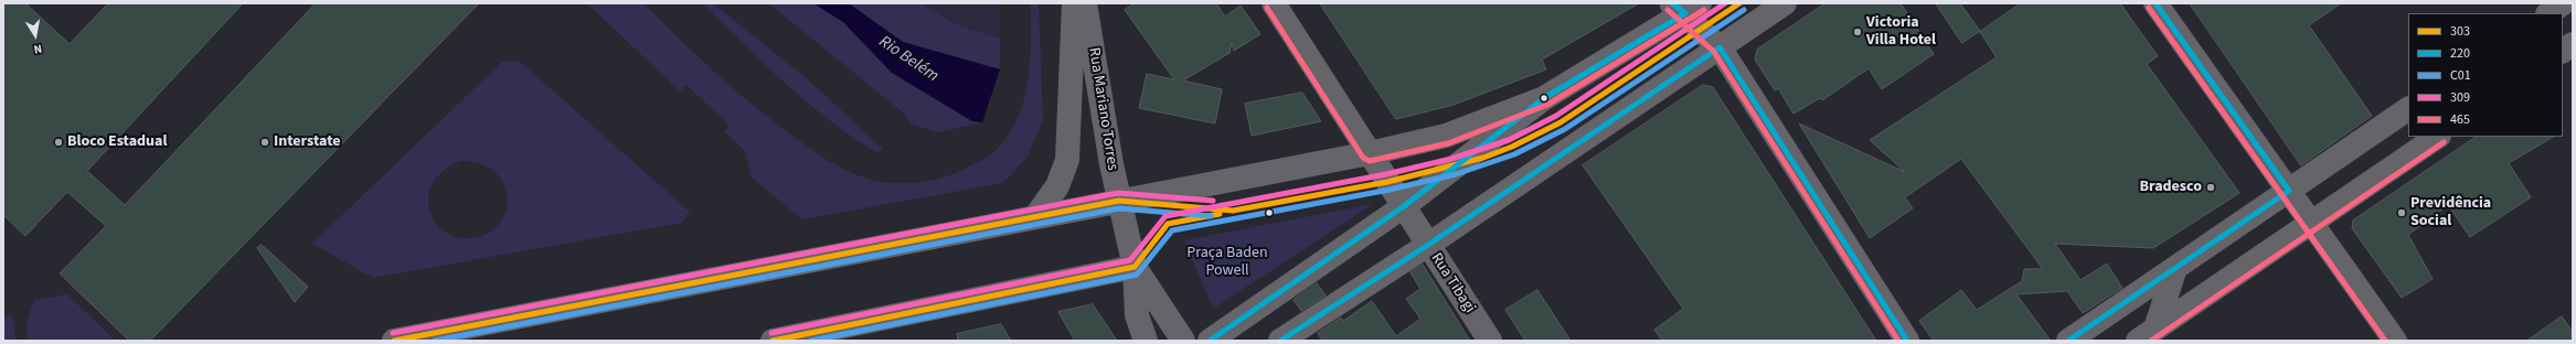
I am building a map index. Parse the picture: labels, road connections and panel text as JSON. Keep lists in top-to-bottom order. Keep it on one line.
{"streets":{"main road":["Rua Mariano Torres","Rua Tibagi"]},"water":["Rio Belém"],"parks":["Praça Baden Powell"],"places":["Victoria Villa Hotel","Bloco Estadual","Interstate","Bradesco","Previdência Social"],"lines":["transit line 303","transit line 220","transit line 309","transit line 465","transit line C01"],"legend":["303","220","C01","309","465"],"north":"bottom"}
